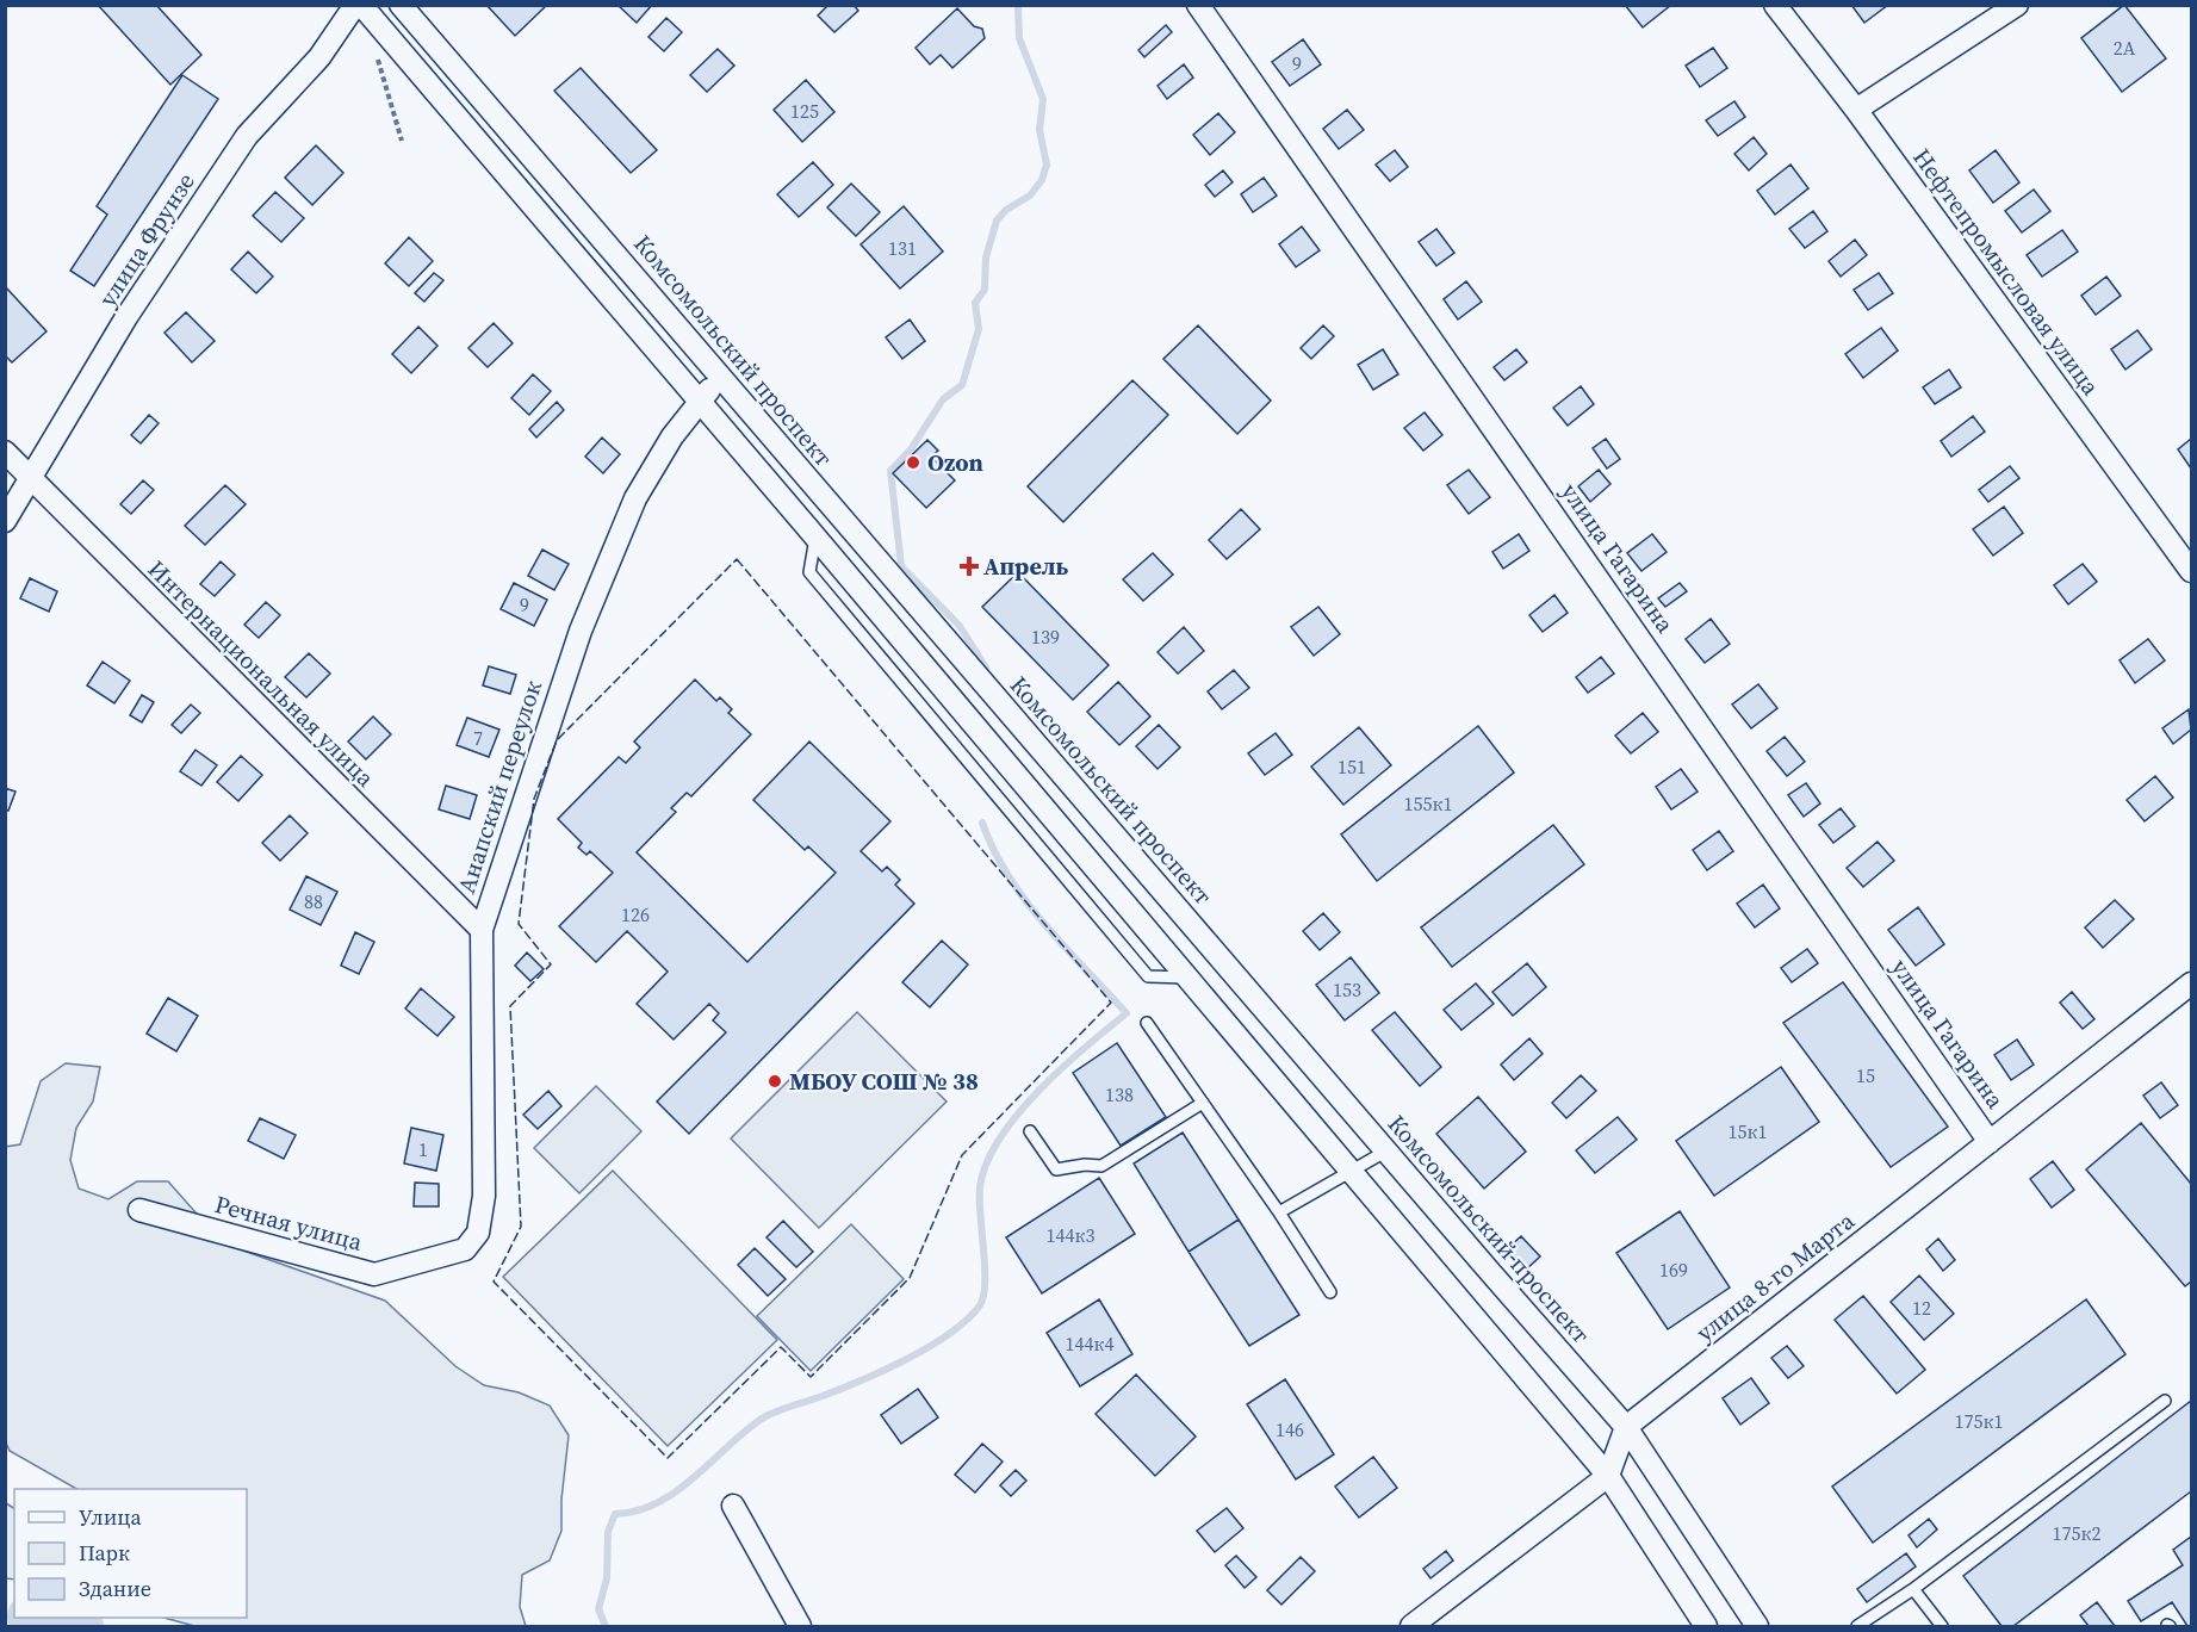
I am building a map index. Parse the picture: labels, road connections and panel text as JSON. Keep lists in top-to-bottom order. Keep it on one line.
{"streets":{"street":["улица Фрунзе","Нефтепромысловая улица","Комсомольский проспект","улица Гагарина","Интернациональная улица","Анапский переулок","Речная улица","улица 8-го Марта"]},"crossings":[["улица Фрунзе","Интернациональная улица"],["Комсомольский проспект","Анапский переулок"],["Комсомольский проспект","улица 8-го Марта"],["улица Гагарина","улица 8-го Марта"],["Интернациональная улица","Анапский переулок"],["Анапский переулок","Речная улица"]],"places":{"other":["Ozon","МБОУ СОШ № 38"],"health":["Апрель"]},"house_numbers":["2А","9","125","131","9","139","7","151","155к1","88","126","153","15","138","15к1","1","144к3","169","12","144к4","175к1","146","175к2"],"legend":["Улица","Парк","Здание"]}
